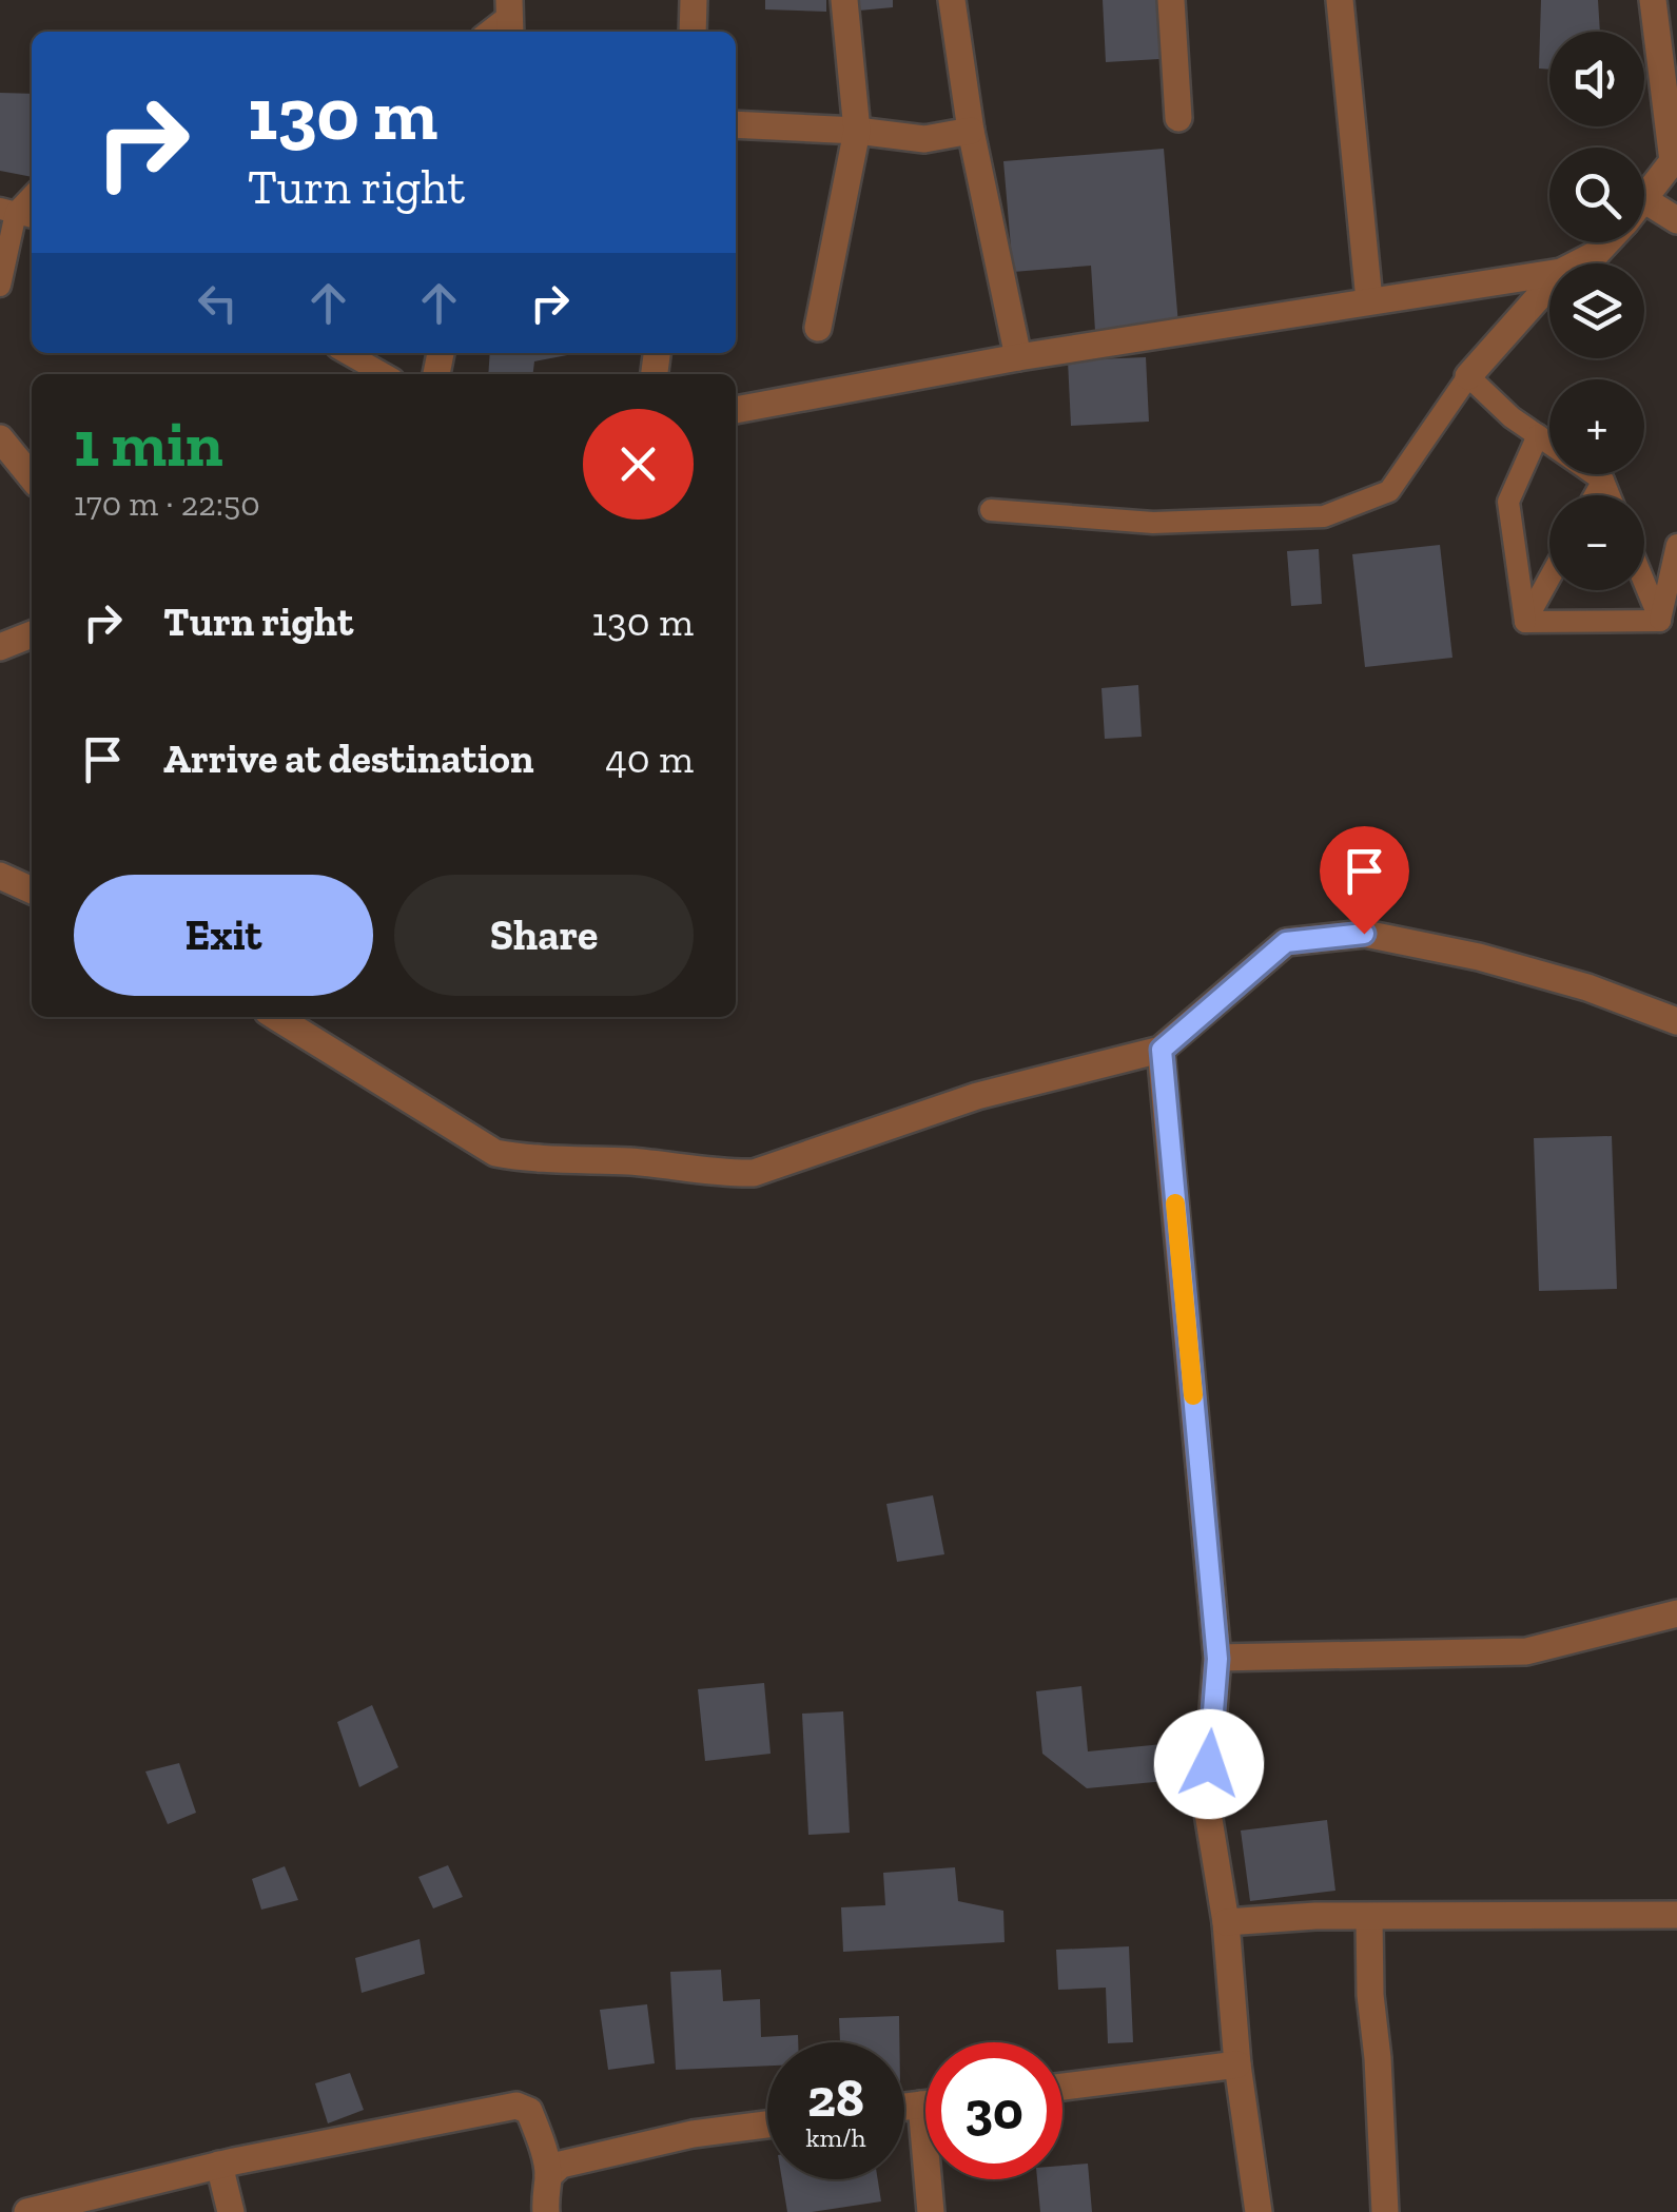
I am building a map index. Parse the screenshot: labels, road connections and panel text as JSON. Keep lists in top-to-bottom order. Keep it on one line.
{"page":{"map_buttons":["+","−"],"turn":["130 m","Turn right"],"heading":["1 min","170 m · 22:50"],"list":[{"name":"Turn right","value":"130 m"},{"name":"Arrive at destination","value":"40 m"}],"buttons":["Exit","Share"],"speed":"28 km/h","limit":"30"}}
